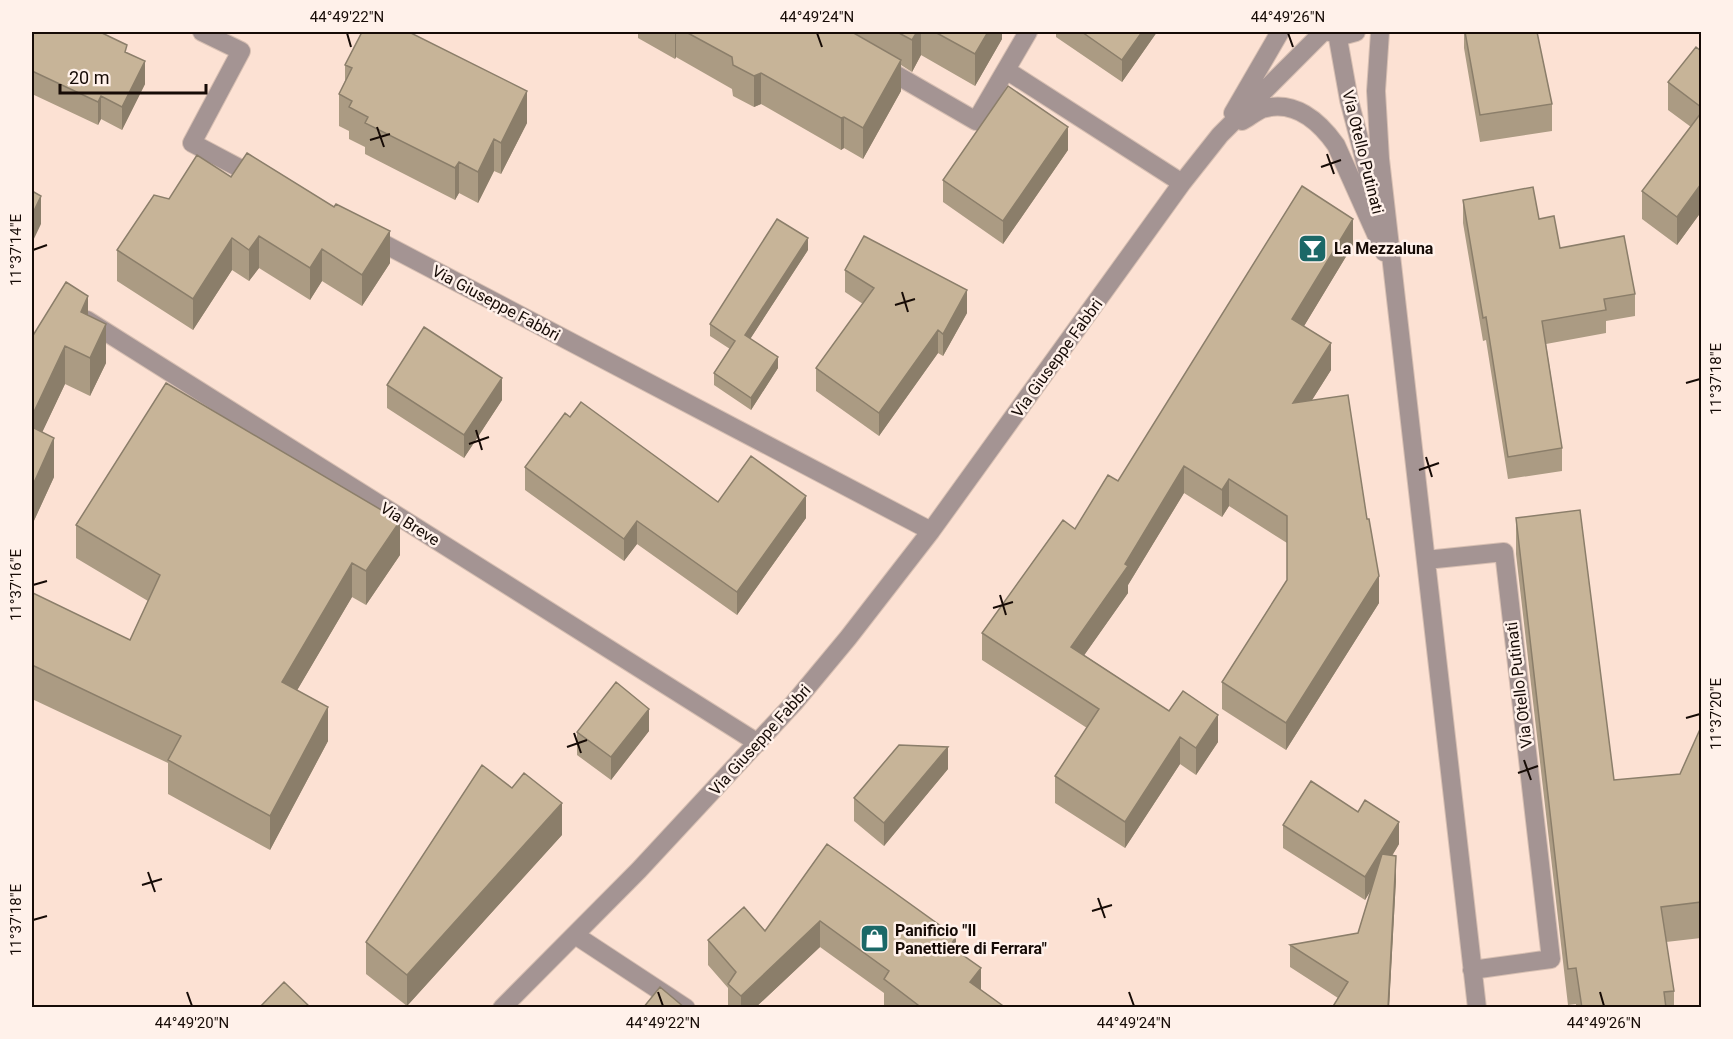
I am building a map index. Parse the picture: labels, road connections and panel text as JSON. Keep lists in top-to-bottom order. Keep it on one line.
{"streets":{"street":["Via Otello Putinati","Via Giuseppe Fabbri","Via Breve"]},"crossings":[["Via Otello Putinati","Via Giuseppe Fabbri"],["Via Giuseppe Fabbri","Via Breve"]],"places":{"bar":["La Mezzaluna"],"shop":["Panificio \"Il Panettiere di Ferrara\""]},"scale_bar":"20 m","coordinates":["44°49'22\"N","44°49'24\"N","44°49'26\"N","11°37'14\"E","11°37'18\"E","11°37'16\"E","11°37'20\"E","44°49'20\"N"]}
